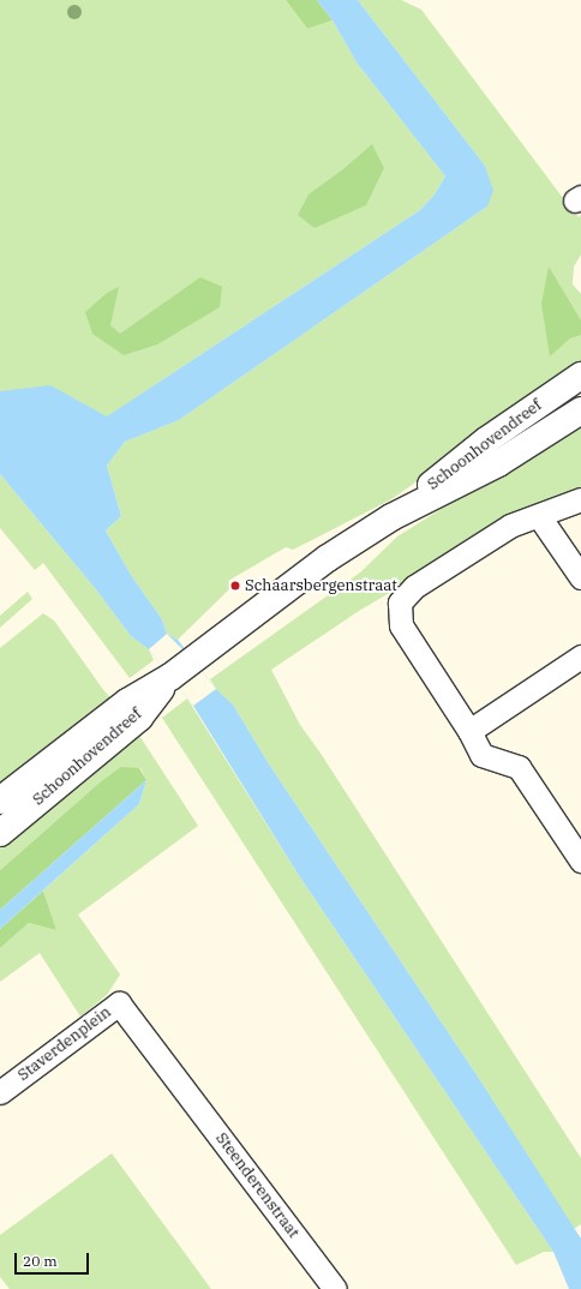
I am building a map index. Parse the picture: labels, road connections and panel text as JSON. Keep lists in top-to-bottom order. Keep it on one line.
{"streets":{"street":["Schoonhovendreef","Staverdenplein","Steenderenstraat"]},"crossings":[["Staverdenplein","Steenderenstraat"]],"places":["Schaarsbergenstraat"],"scale_bar":"20 m"}
